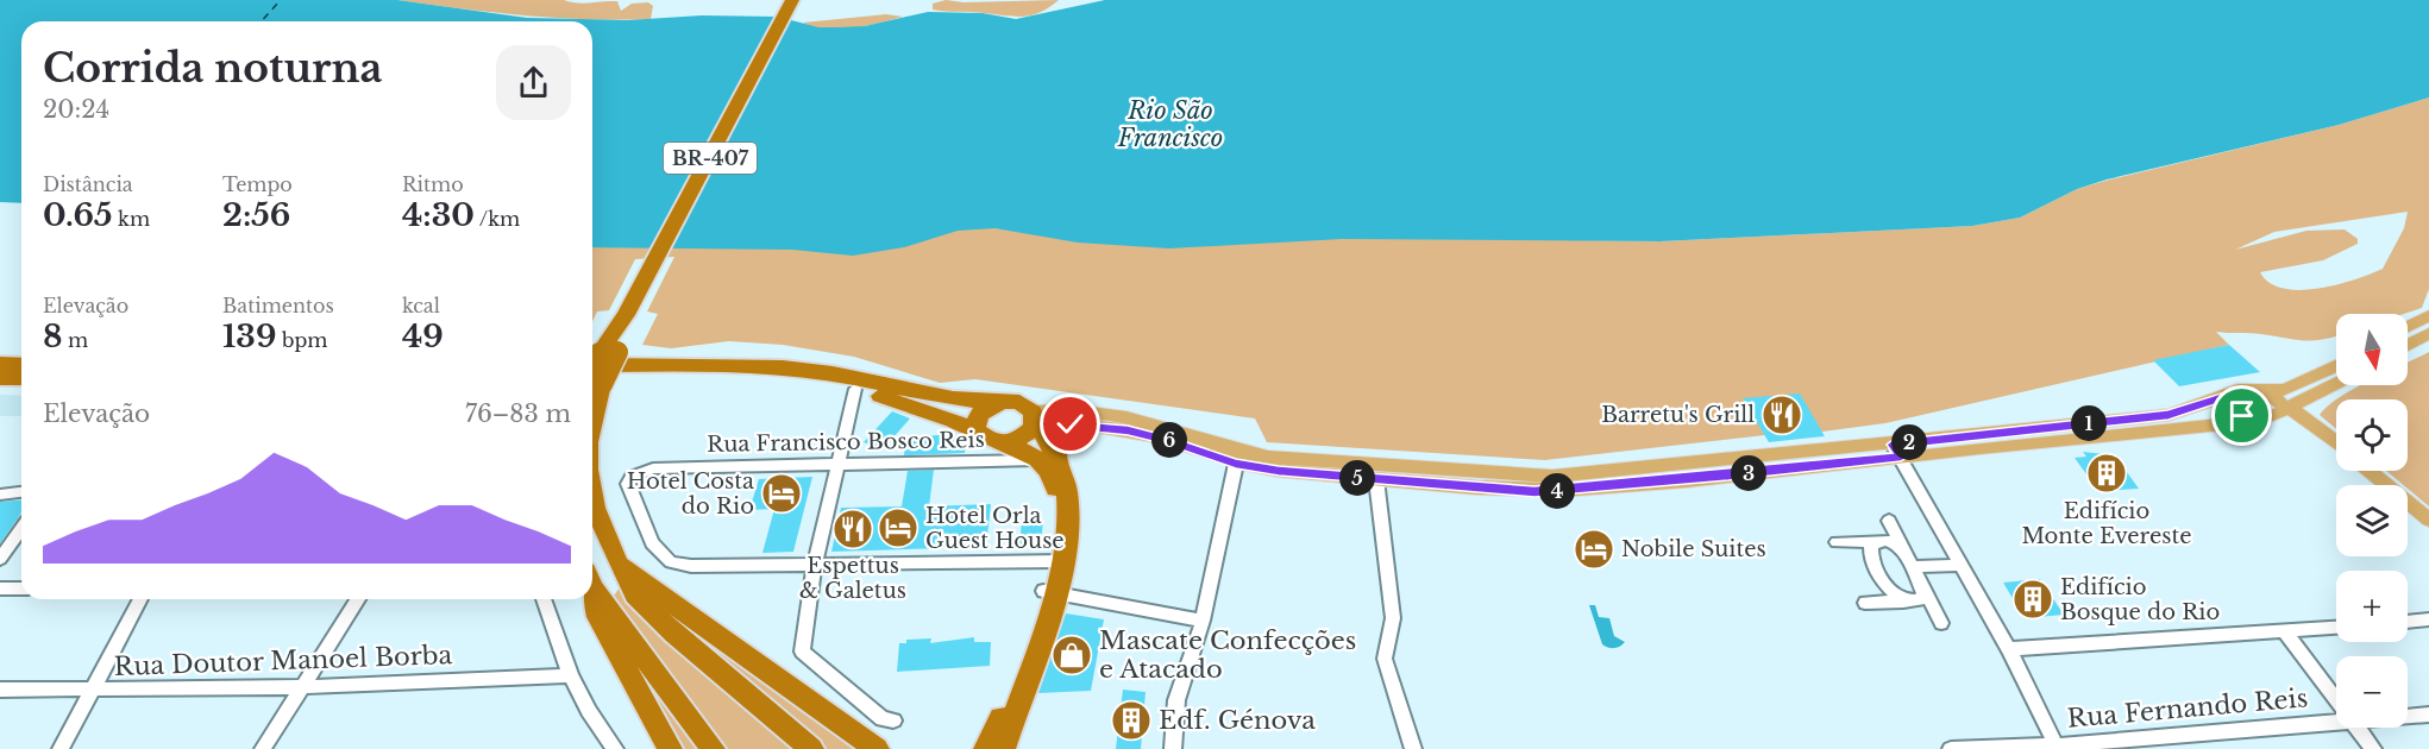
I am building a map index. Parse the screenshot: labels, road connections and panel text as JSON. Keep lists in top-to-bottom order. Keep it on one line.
{"streets":{"highway":["BR-407"],"street":["Rua Francisco Bosco Reis","Rua Doutor Manoel Borba","Rua Fernando Reis"]},"water":["Rio São Francisco"],"places":{"restaurant":["Barretu's Grill","Espettus & Galetus"],"building":["Edifício Monte Evereste","Edifício Bosque do Rio","Edf. Génova"],"hotel":["Hotel Costa do Rio","Hotel Orla Guest House","Nobile Suites"],"shop":["Mascate Confecções e Atacado"]},"north":"bottom","page":{"heading":["Corrida noturna","20:24"],"stats":[["Distância","0.65 km"],["Tempo","2:56"],["Ritmo","4:30 /km"],["Elevação","8 m"],["Batimentos","139 bpm"],["kcal","49"]],"map_buttons":["+","−"],"chart":["Elevação","76–83 m"],"pins":["1","6","2","3","5","4"]}}
